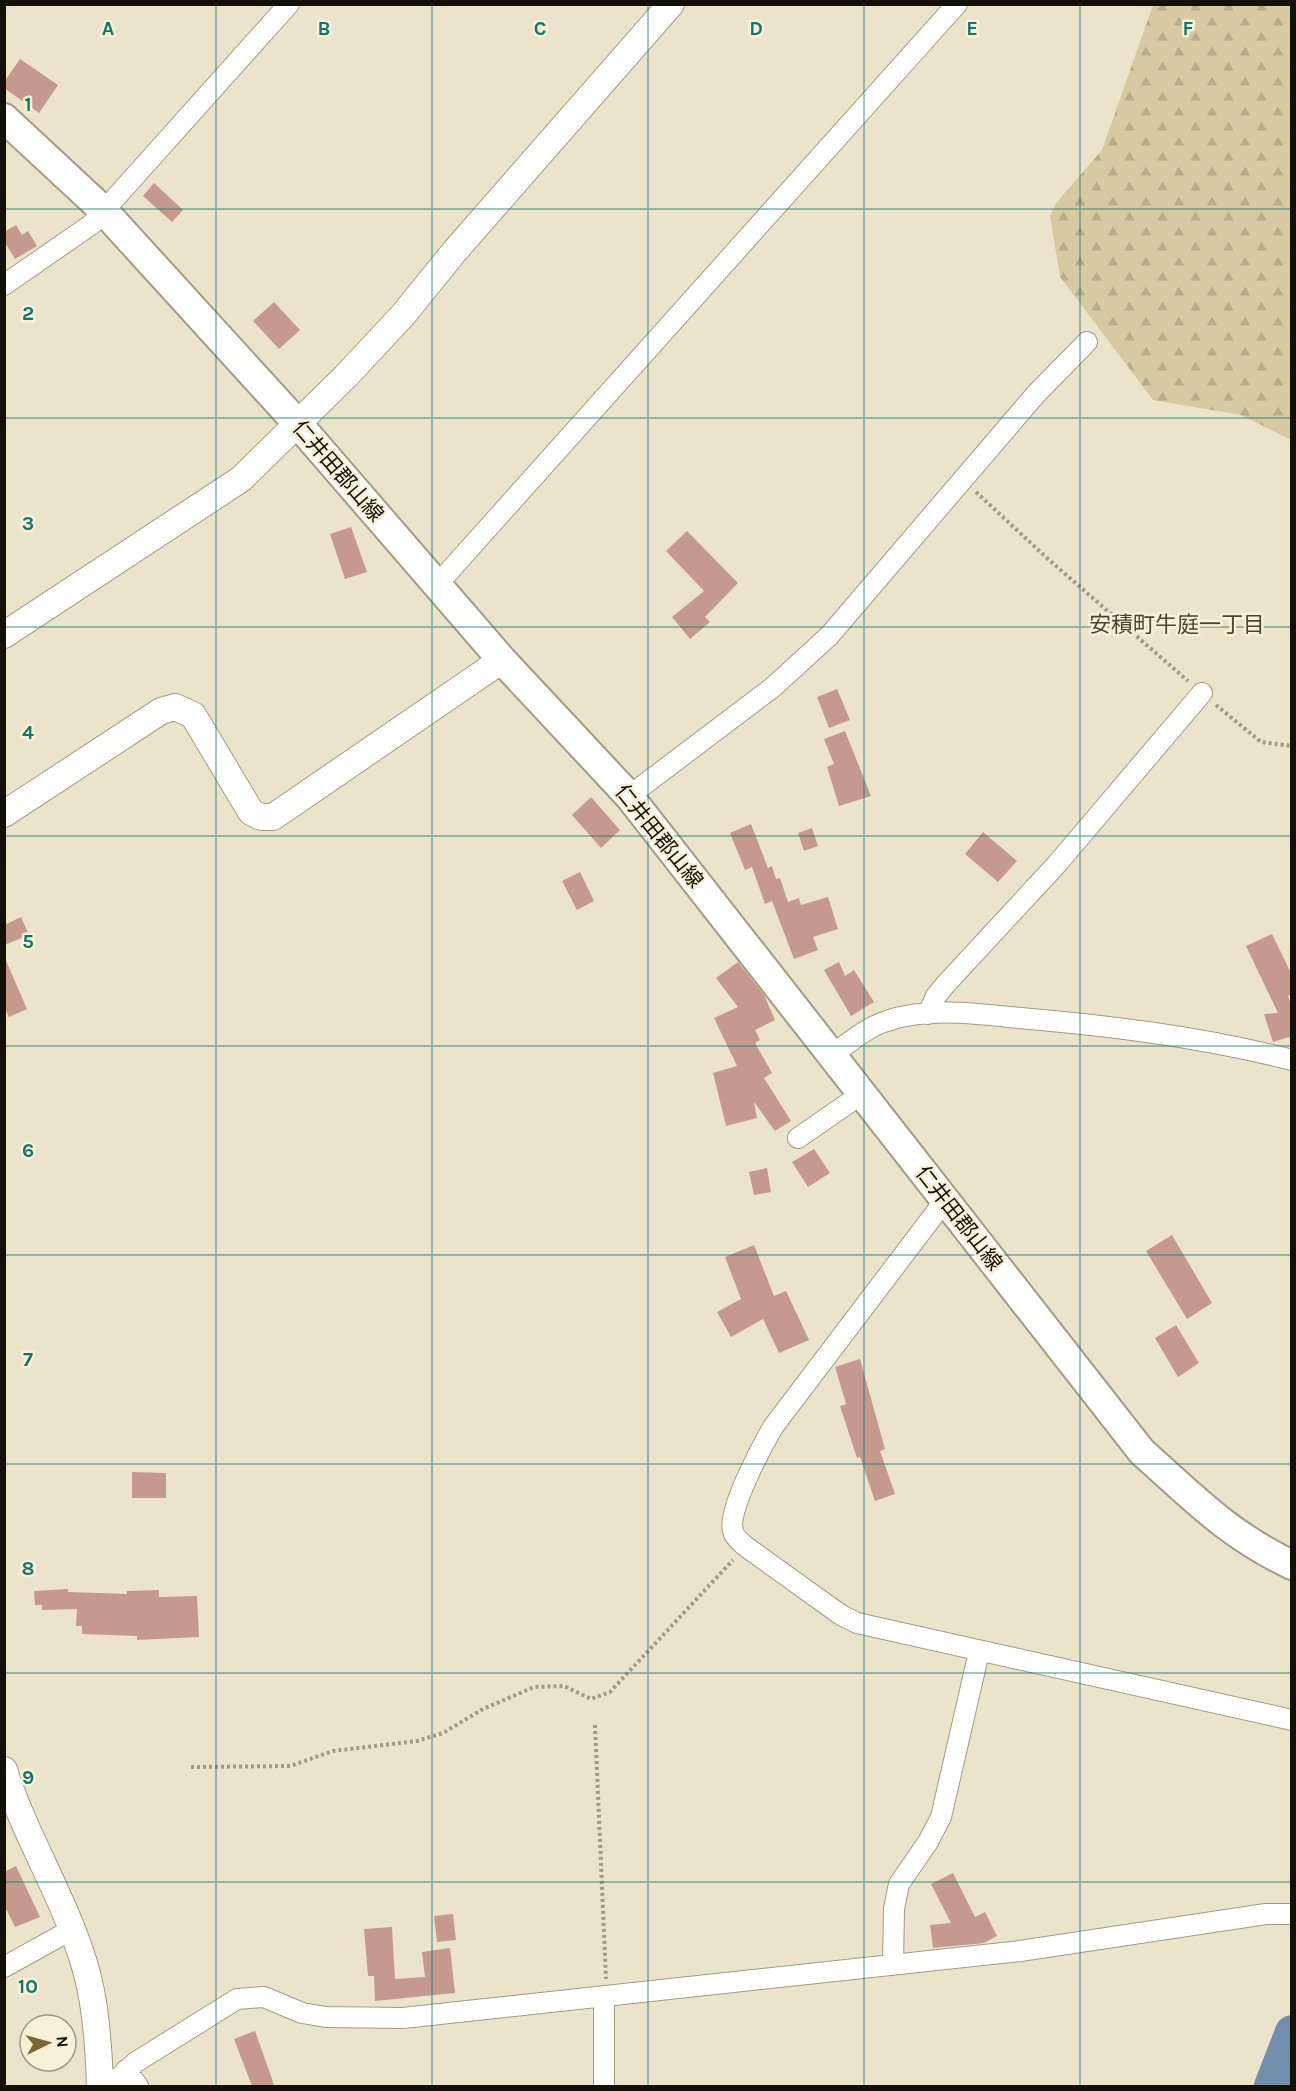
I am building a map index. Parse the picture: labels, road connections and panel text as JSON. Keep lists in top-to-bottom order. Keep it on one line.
{"streets":{"main road":["仁井田郡山線"]},"districts":["安積町牛庭一丁目"],"north":"right","grid":{"columns":["A","B","C","D","E","F"],"rows":["1","2","3","4","5","6","7","8","9","10"]}}
